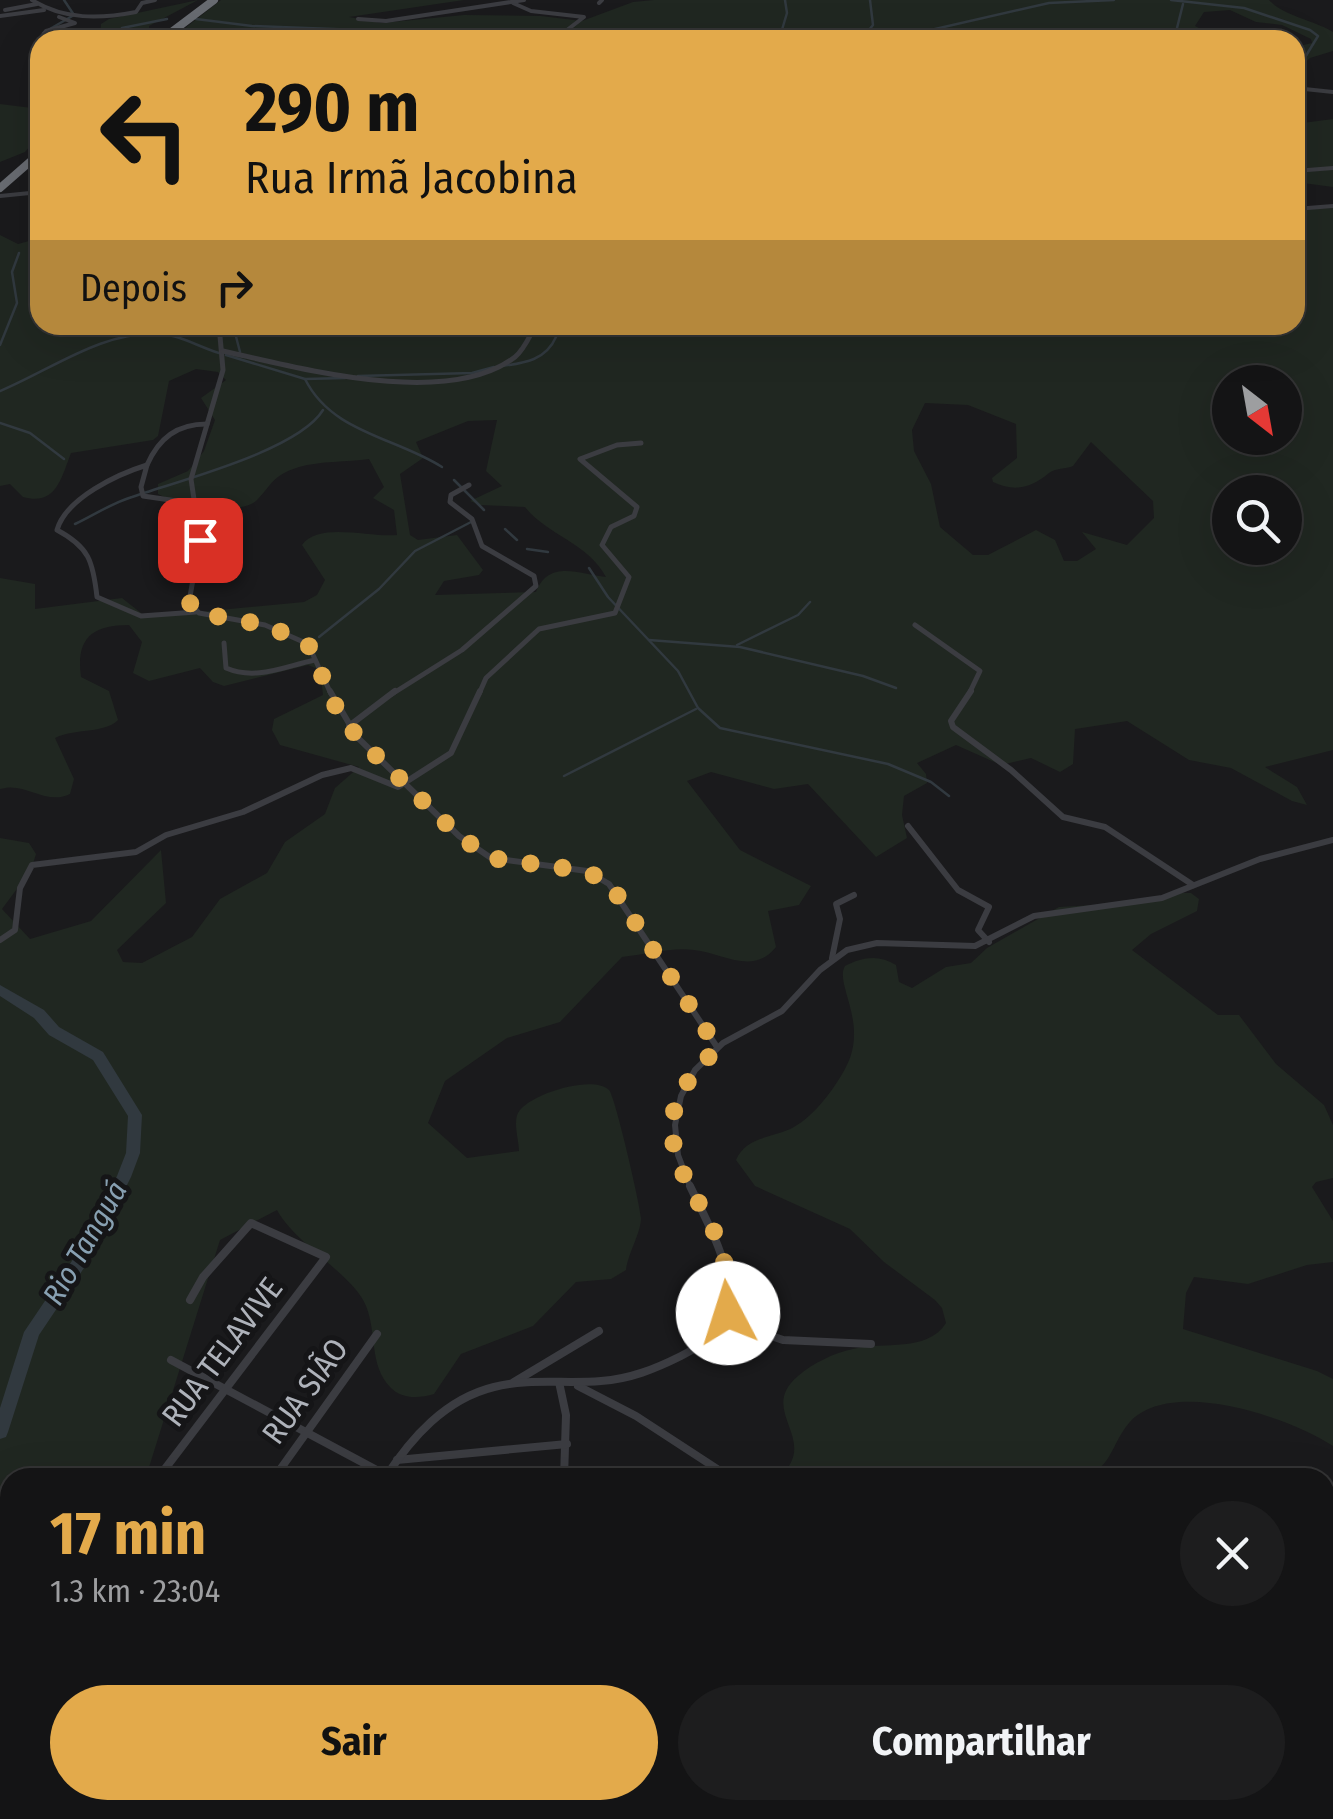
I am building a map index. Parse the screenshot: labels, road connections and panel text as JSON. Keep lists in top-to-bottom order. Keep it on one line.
{"streets":{"street":["RUA TELAVIVE","RUA SIÃO"]},"water":["Rio Tanguá"],"north":"bottom right","page":{"turn":["290 m","Rua Irmã Jacobina"],"then":"Depois","heading":["17 min","1.3 km · 23:04"],"buttons":["Sair","Compartilhar"]}}
